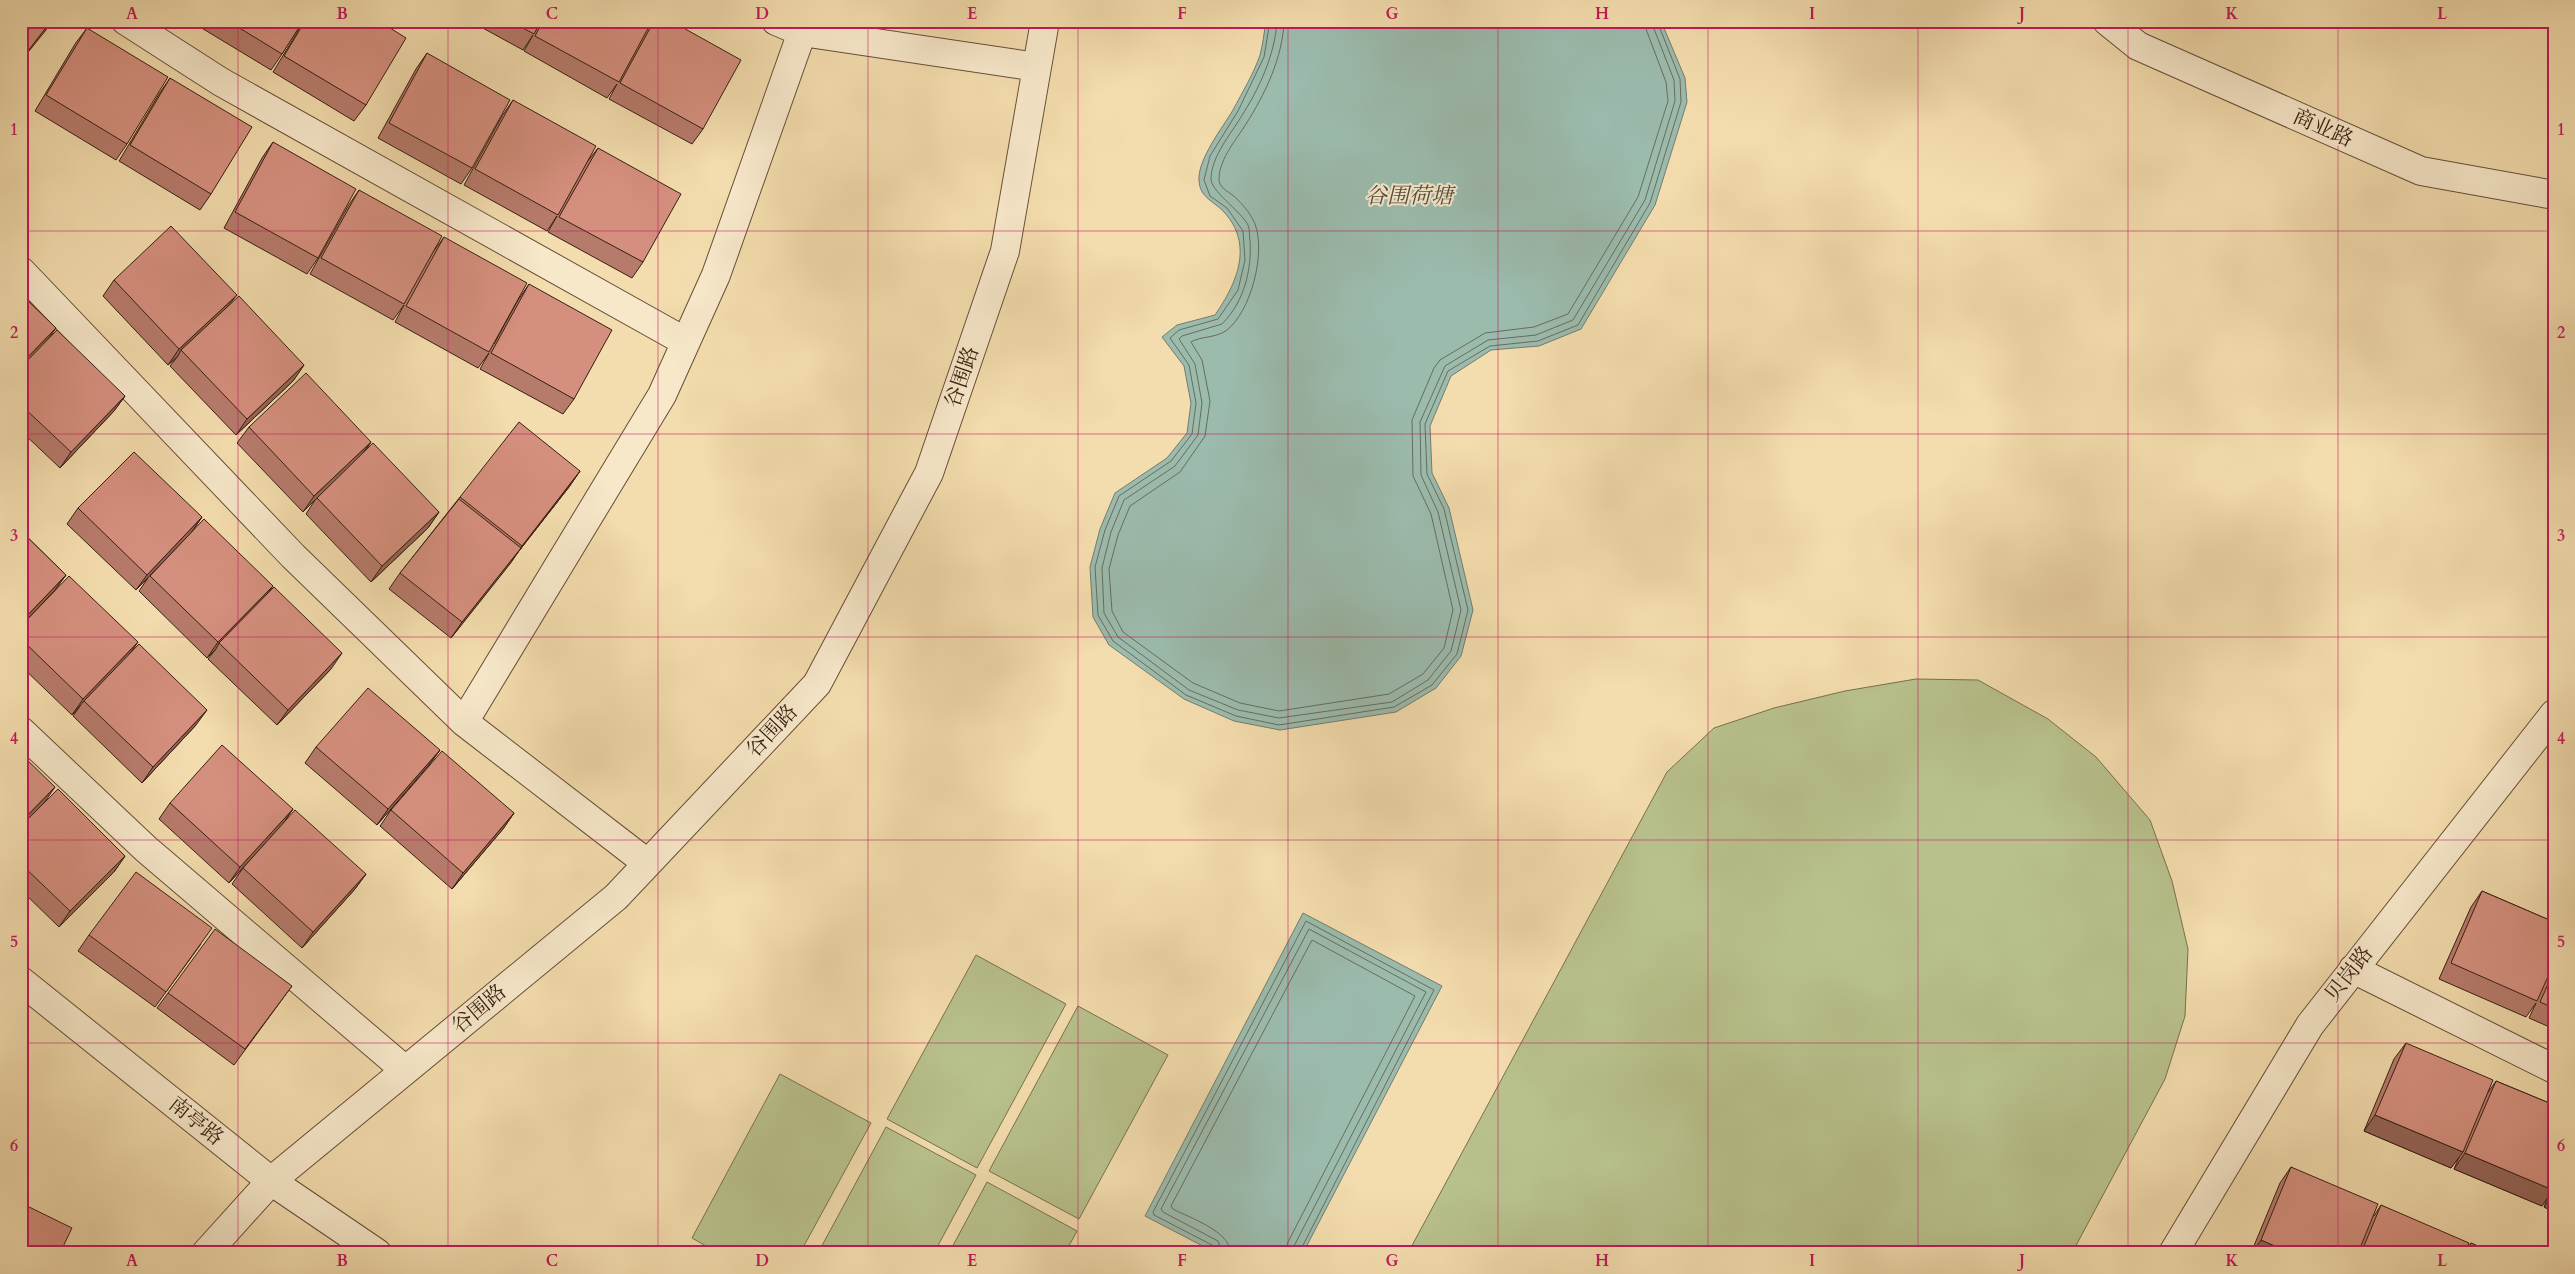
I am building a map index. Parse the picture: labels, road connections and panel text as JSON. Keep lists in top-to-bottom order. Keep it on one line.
{"streets":{"street":["商业路","谷围路","贝岗路","南亭路"]},"crossings":[["谷围路","南亭路"]],"water":["谷围荷塘"],"grid":{"columns":["A","B","C","D","E","F","G","H","I","J","K","L"],"rows":["1","2","3","4","5","6"]}}
